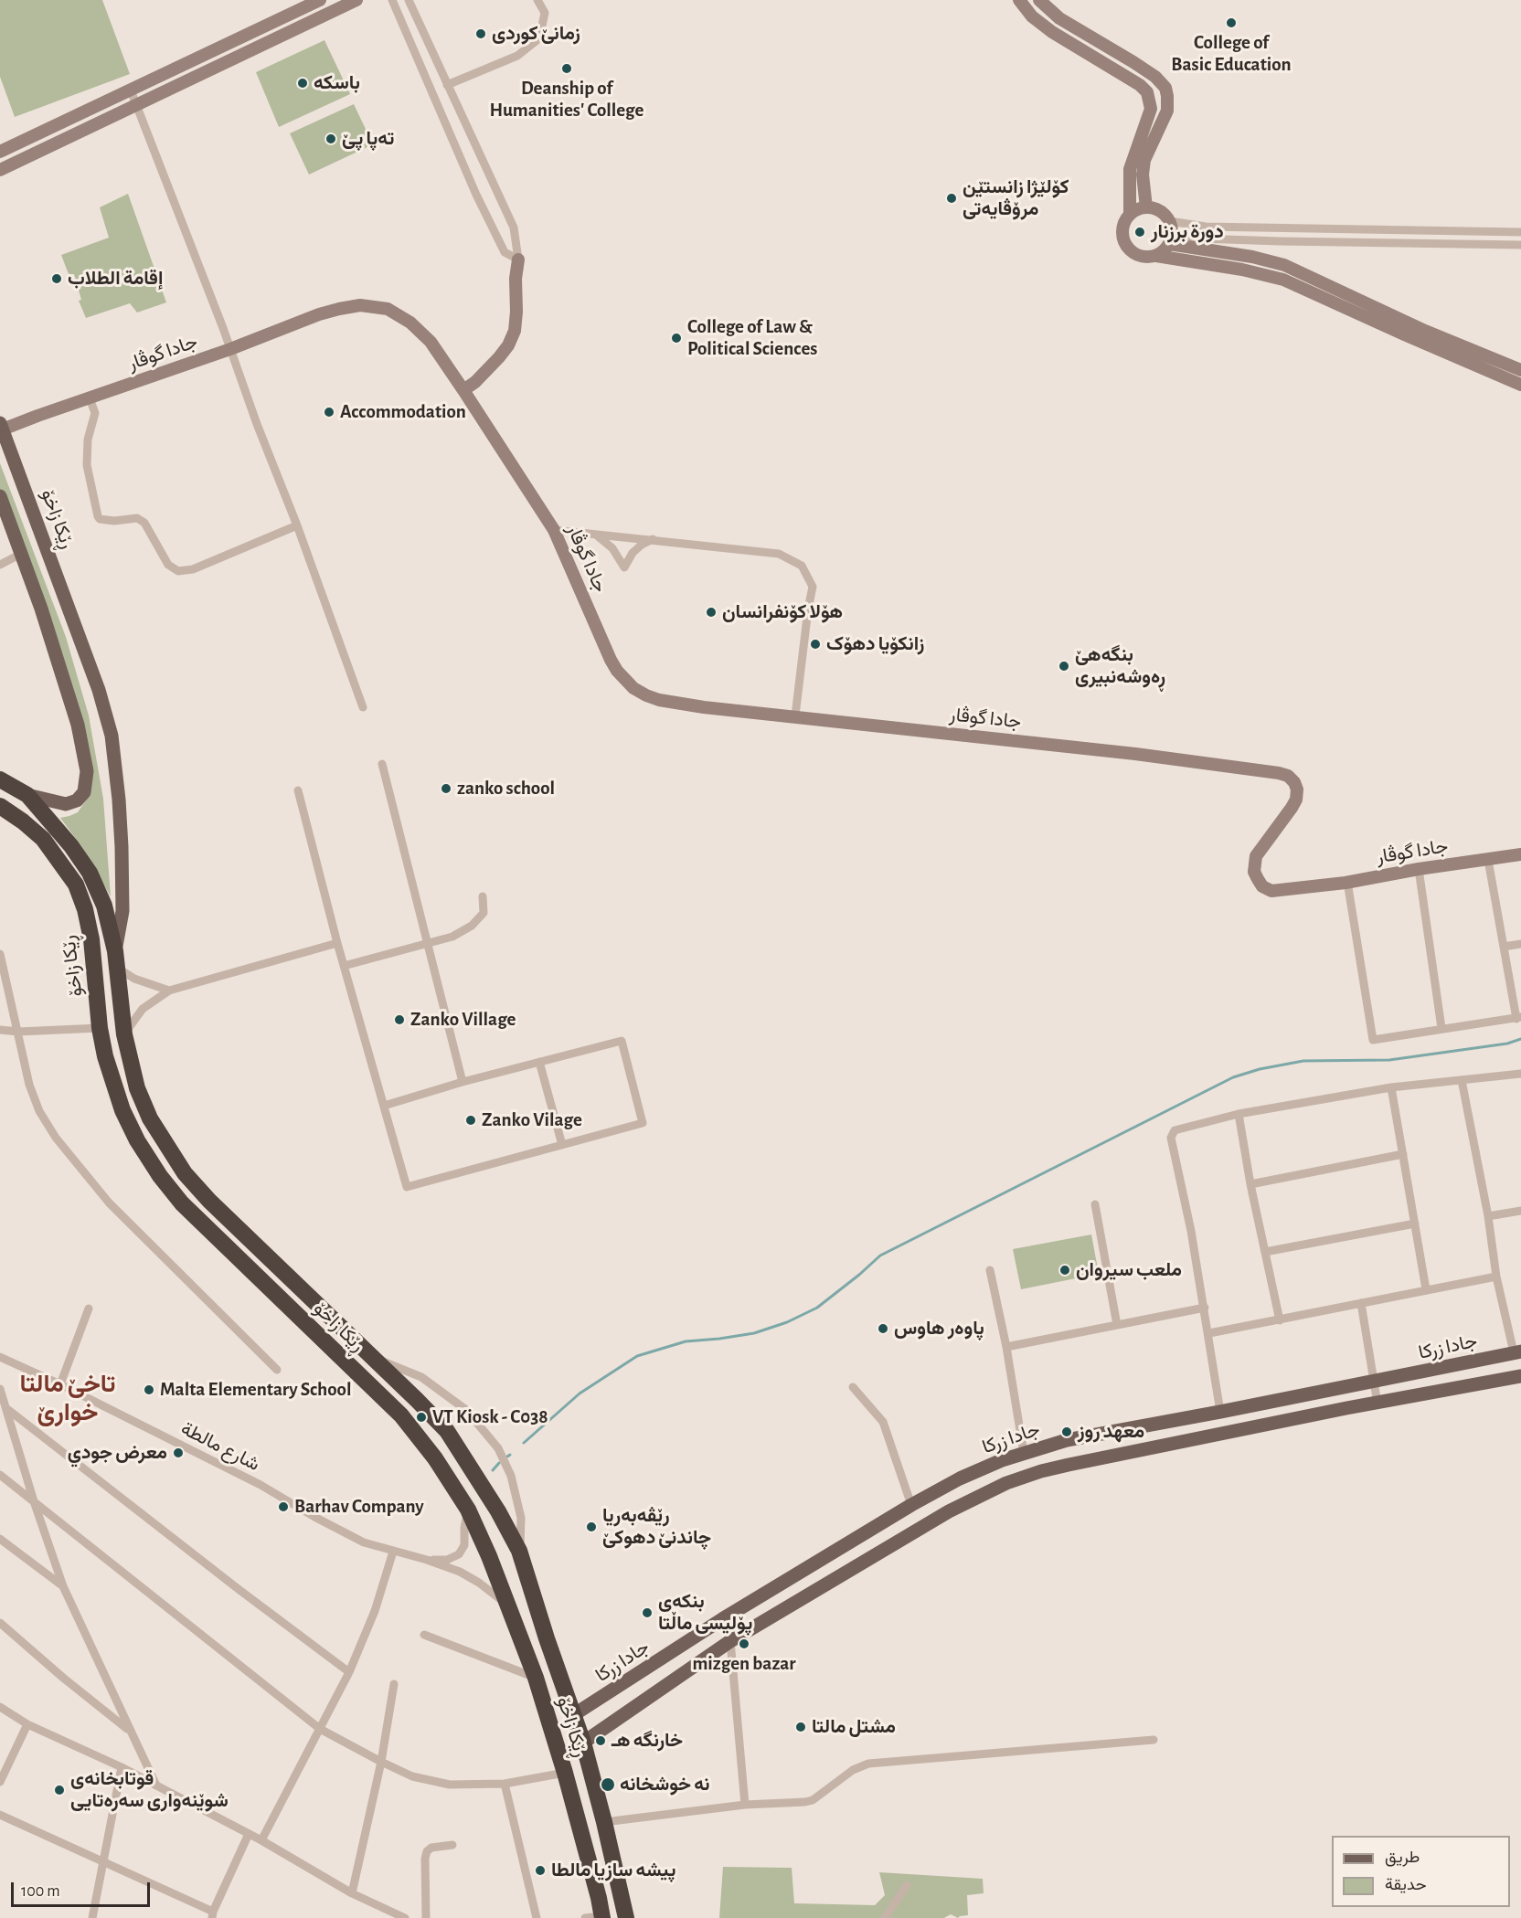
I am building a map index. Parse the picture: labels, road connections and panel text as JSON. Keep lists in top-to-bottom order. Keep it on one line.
{"streets":{"highway":["ڕێکا زاخۆ"],"main road":["جادا زرکا"],"street":["جادا گوڤار","شارع مالطة"]},"crossings":[["جادا گوڤار","ڕێکا زاخۆ"],["ڕێکا زاخۆ","جادا زرکا"],["ڕێکا زاخۆ","شارع مالطة"]],"districts":["تاخێ مالتا خوارێ"],"places":["College of Basic Education","زمانێ کوردی","Deanship of Humanities' College","باسکە","تەپا پێ","كۆلێژا زانستێن مرۆڤایەتی","دورة برزنار","إقامة الطلاب","College of Law & Political Sciences","Accommodation","هۆلا كۆنفرانسان","زانکۆیا دهۆک","بنگه‌هێ ڕه‌وشه‌نبیرى","zanko school","Zanko Village","Zanko Vilage","ملعب سيروان","پاوەر هاوس","Malta Elementary School","VT Kiosk - C038","معهد روز","معرض جودي","Barhav Company","رێڤەبەریا چاندنێ دهوکێ","بنکەی پۆلیسی ماڵتا","mizgen bazar","مشتل مالتا","خارنگه هـ","نه خوشخانه","قوتابخانەی شوێنەواری سەرەتایی","پيشه سازيا مالطا"],"legend":["طريق","حديقة"],"scale_bar":"100 m"}
